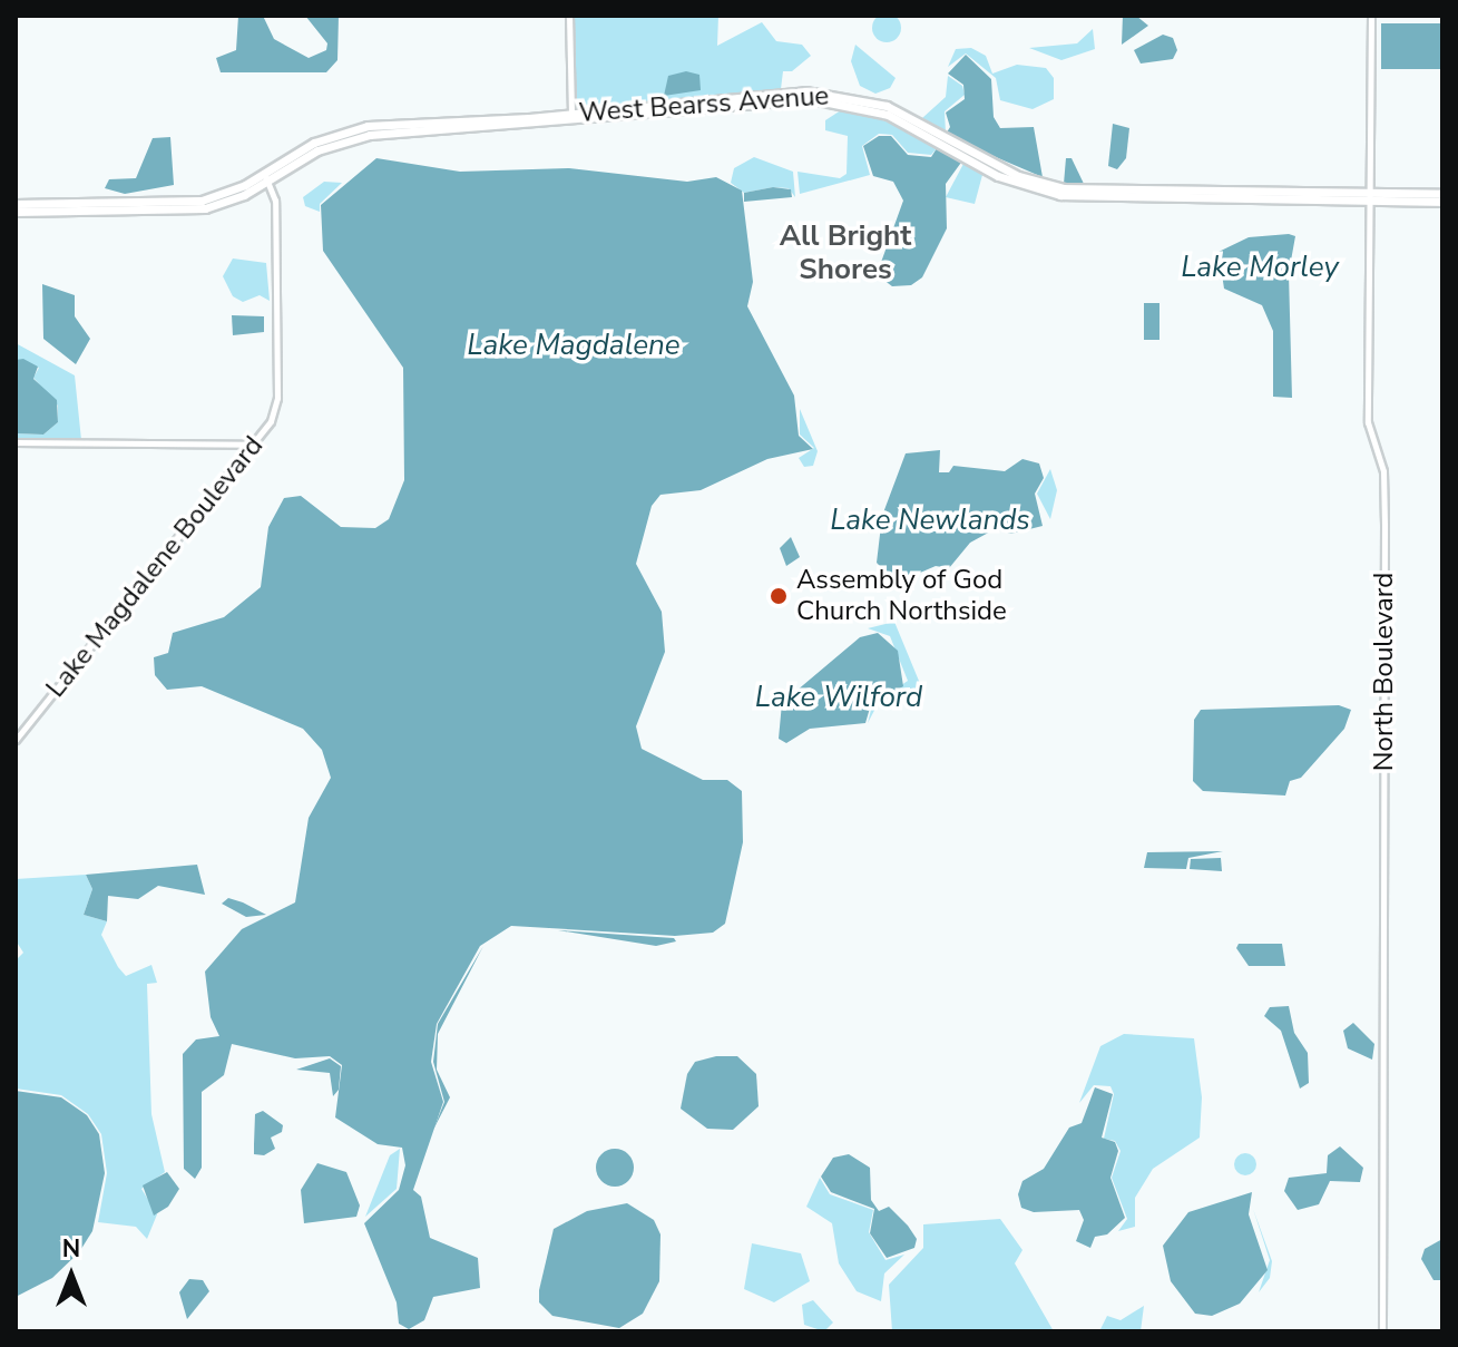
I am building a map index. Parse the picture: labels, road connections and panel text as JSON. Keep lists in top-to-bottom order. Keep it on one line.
{"streets":{"main road":["West Bearss Avenue"],"street":["Lake Magdalene Boulevard","North Boulevard"]},"crossings":[["West Bearss Avenue","Lake Magdalene Boulevard"],["West Bearss Avenue","North Boulevard"]],"districts":["All Bright Shores"],"water":["Lake Morley","Lake Magdalene","Lake Newlands","Lake Wilford"],"places":["Assembly of God Church Northside"],"north":"top"}
